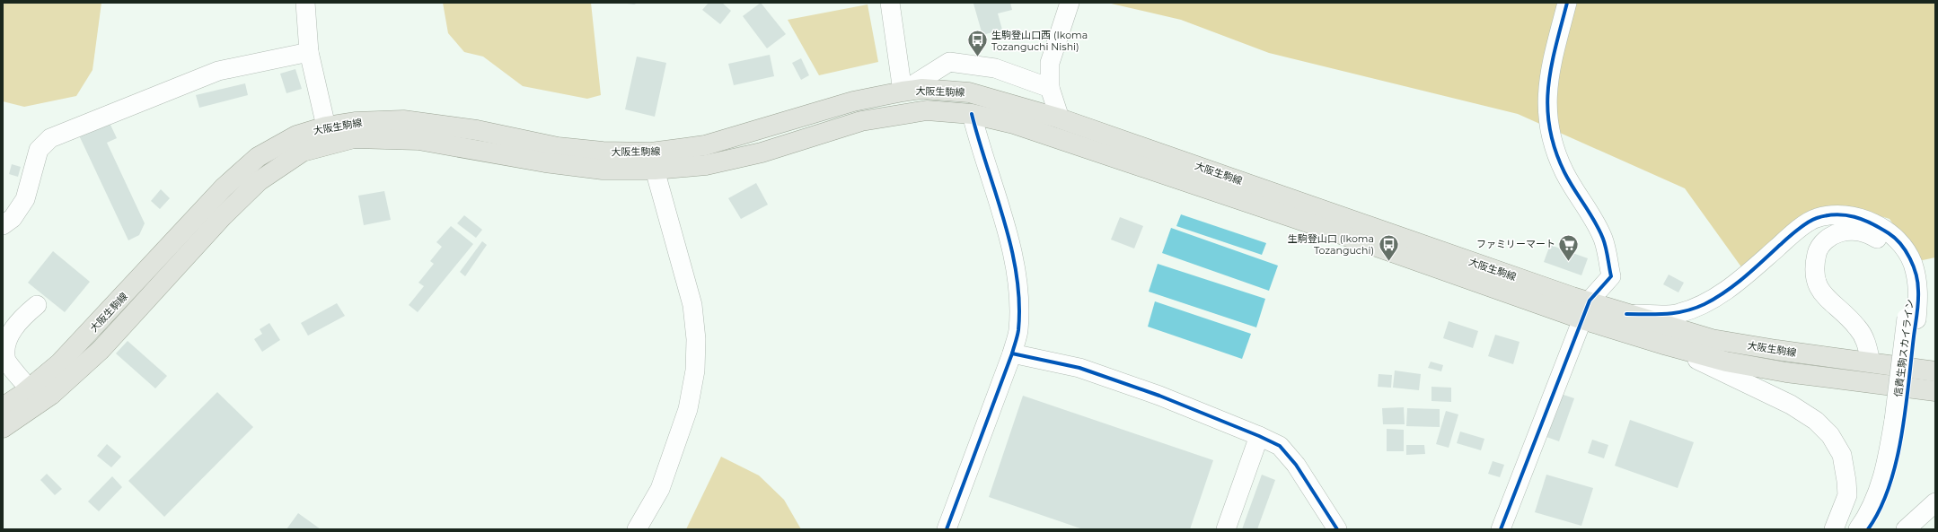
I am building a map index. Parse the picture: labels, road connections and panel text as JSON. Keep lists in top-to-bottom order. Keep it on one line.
{"streets":{"main road":["大阪生駒線"],"street":["信貴生駒スカイライン"]},"crossings":[["大阪生駒線","信貴生駒スカイライン"]],"places":{"bus stop":["生駒登山口西 (Ikoma Tozanguchi Nishi)","生駒登山口 (Ikoma Tozanguchi)"],"supermarket":["ファミリーマート"]}}
